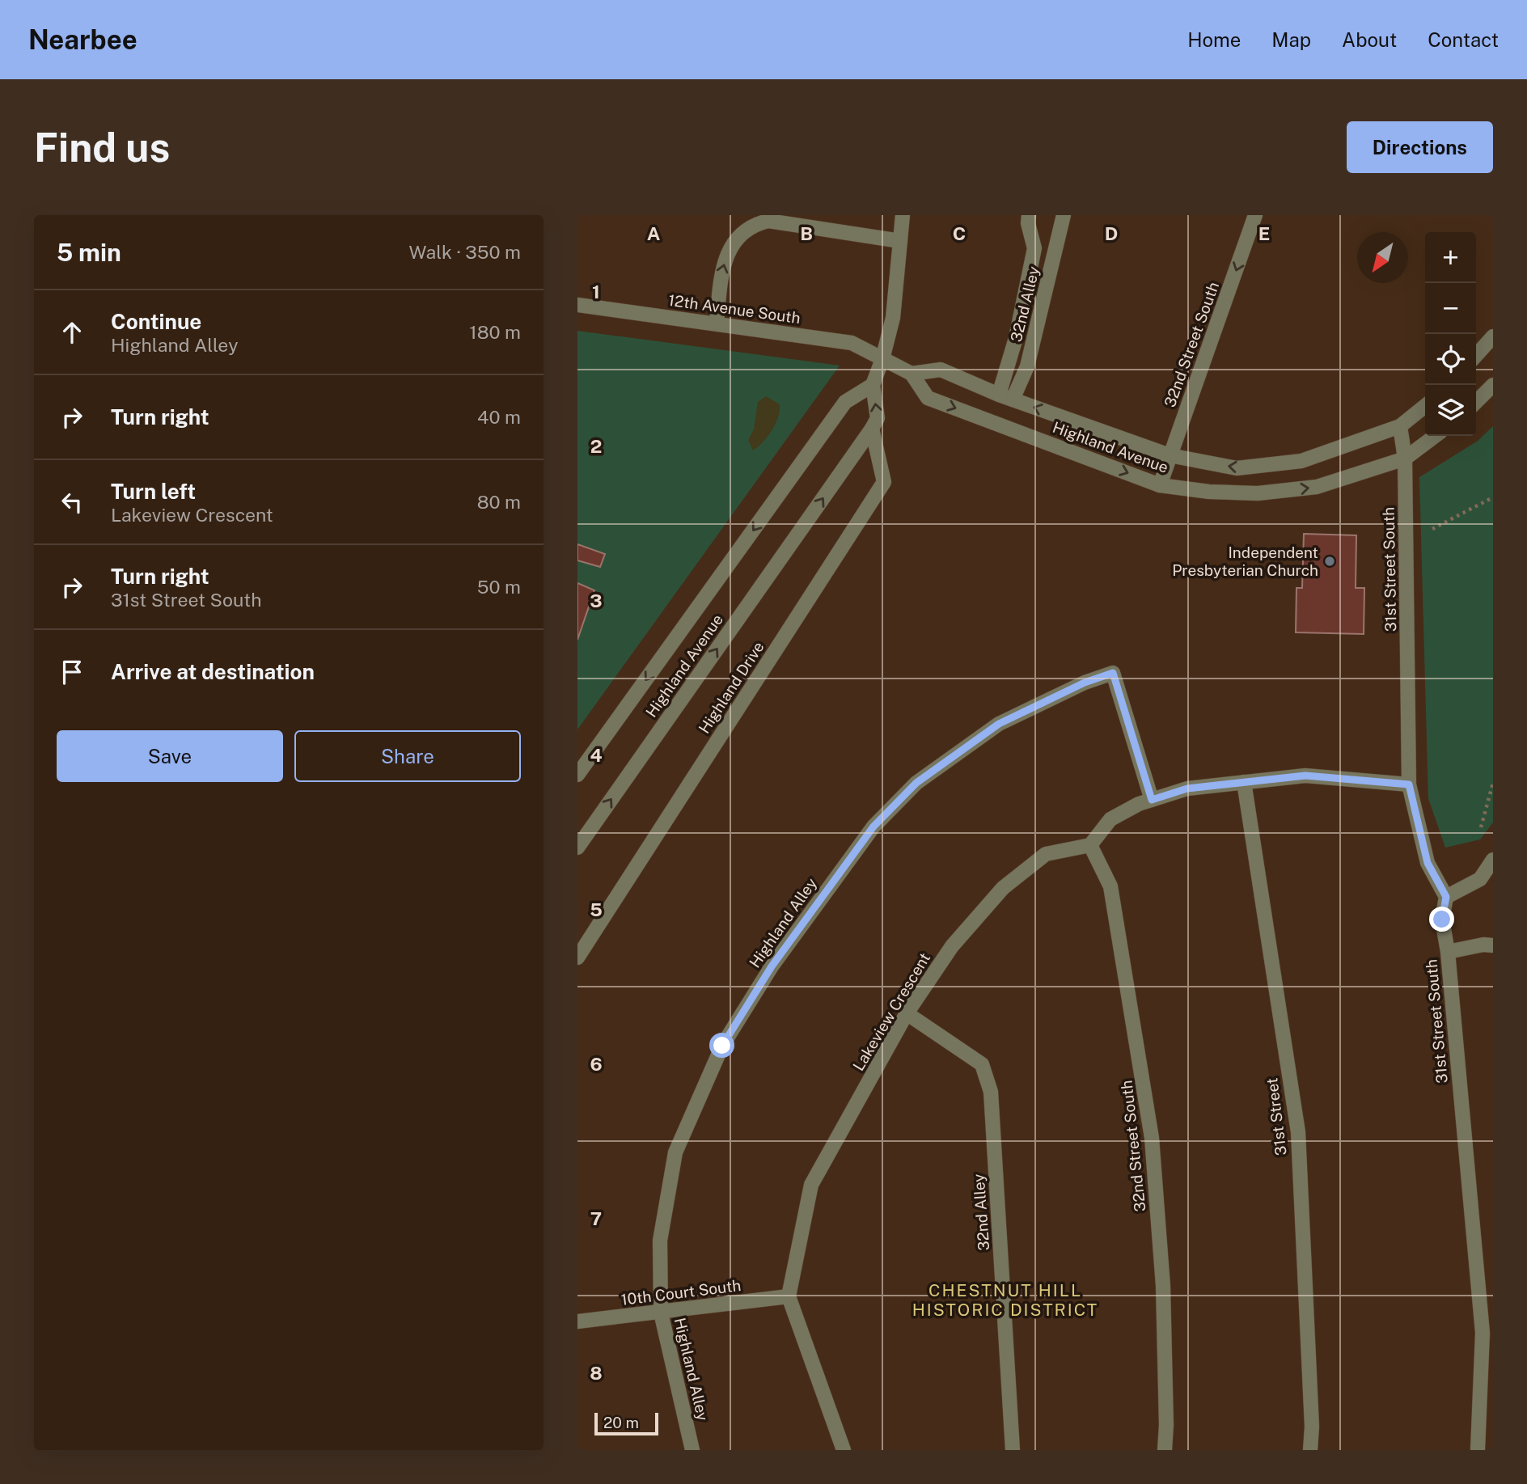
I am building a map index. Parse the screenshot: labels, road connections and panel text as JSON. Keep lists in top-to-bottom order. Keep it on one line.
{"streets":{"street":["32nd Alley","12th Avenue South","32nd Street South","Highland Avenue","31st Street South","Highland Drive","Highland Alley","Lakeview Crescent","31st Street","10th Court South"]},"crossings":[["32nd Alley","Highland Avenue"],["32nd Alley","Lakeview Crescent"],["12th Avenue South","Highland Avenue"],["32nd Street South","Highland Avenue"],["32nd Street South","Lakeview Crescent"],["Highland Avenue","31st Street South"],["Highland Avenue","Highland Drive"],["Highland Alley","10th Court South"],["Lakeview Crescent","10th Court South"]],"districts":["CHESTNUT HILL HISTORIC DISTRICT"],"places":["Independent Presbyterian Church"],"scale_bar":"20 m","north":"bottom left","page":{"header":"Nearbee","nav":["Home","Map","About","Contact"],"buttons":["Directions",["Save","Share"]],"title":"Find us","heading":["5 min","Walk · 350 m"],"map_buttons":["+","−"],"list":[["Continue","Highland Alley","180 m"],["Turn right","40 m"],["Turn left","Lakeview Crescent","80 m"],["Turn right","31st Street South","50 m"],"Arrive at destination"],"scale":"20 m"},"grid":{"columns":["A","B","C","D","E"],"rows":["1","2","3","4","5","6","7","8"]}}
